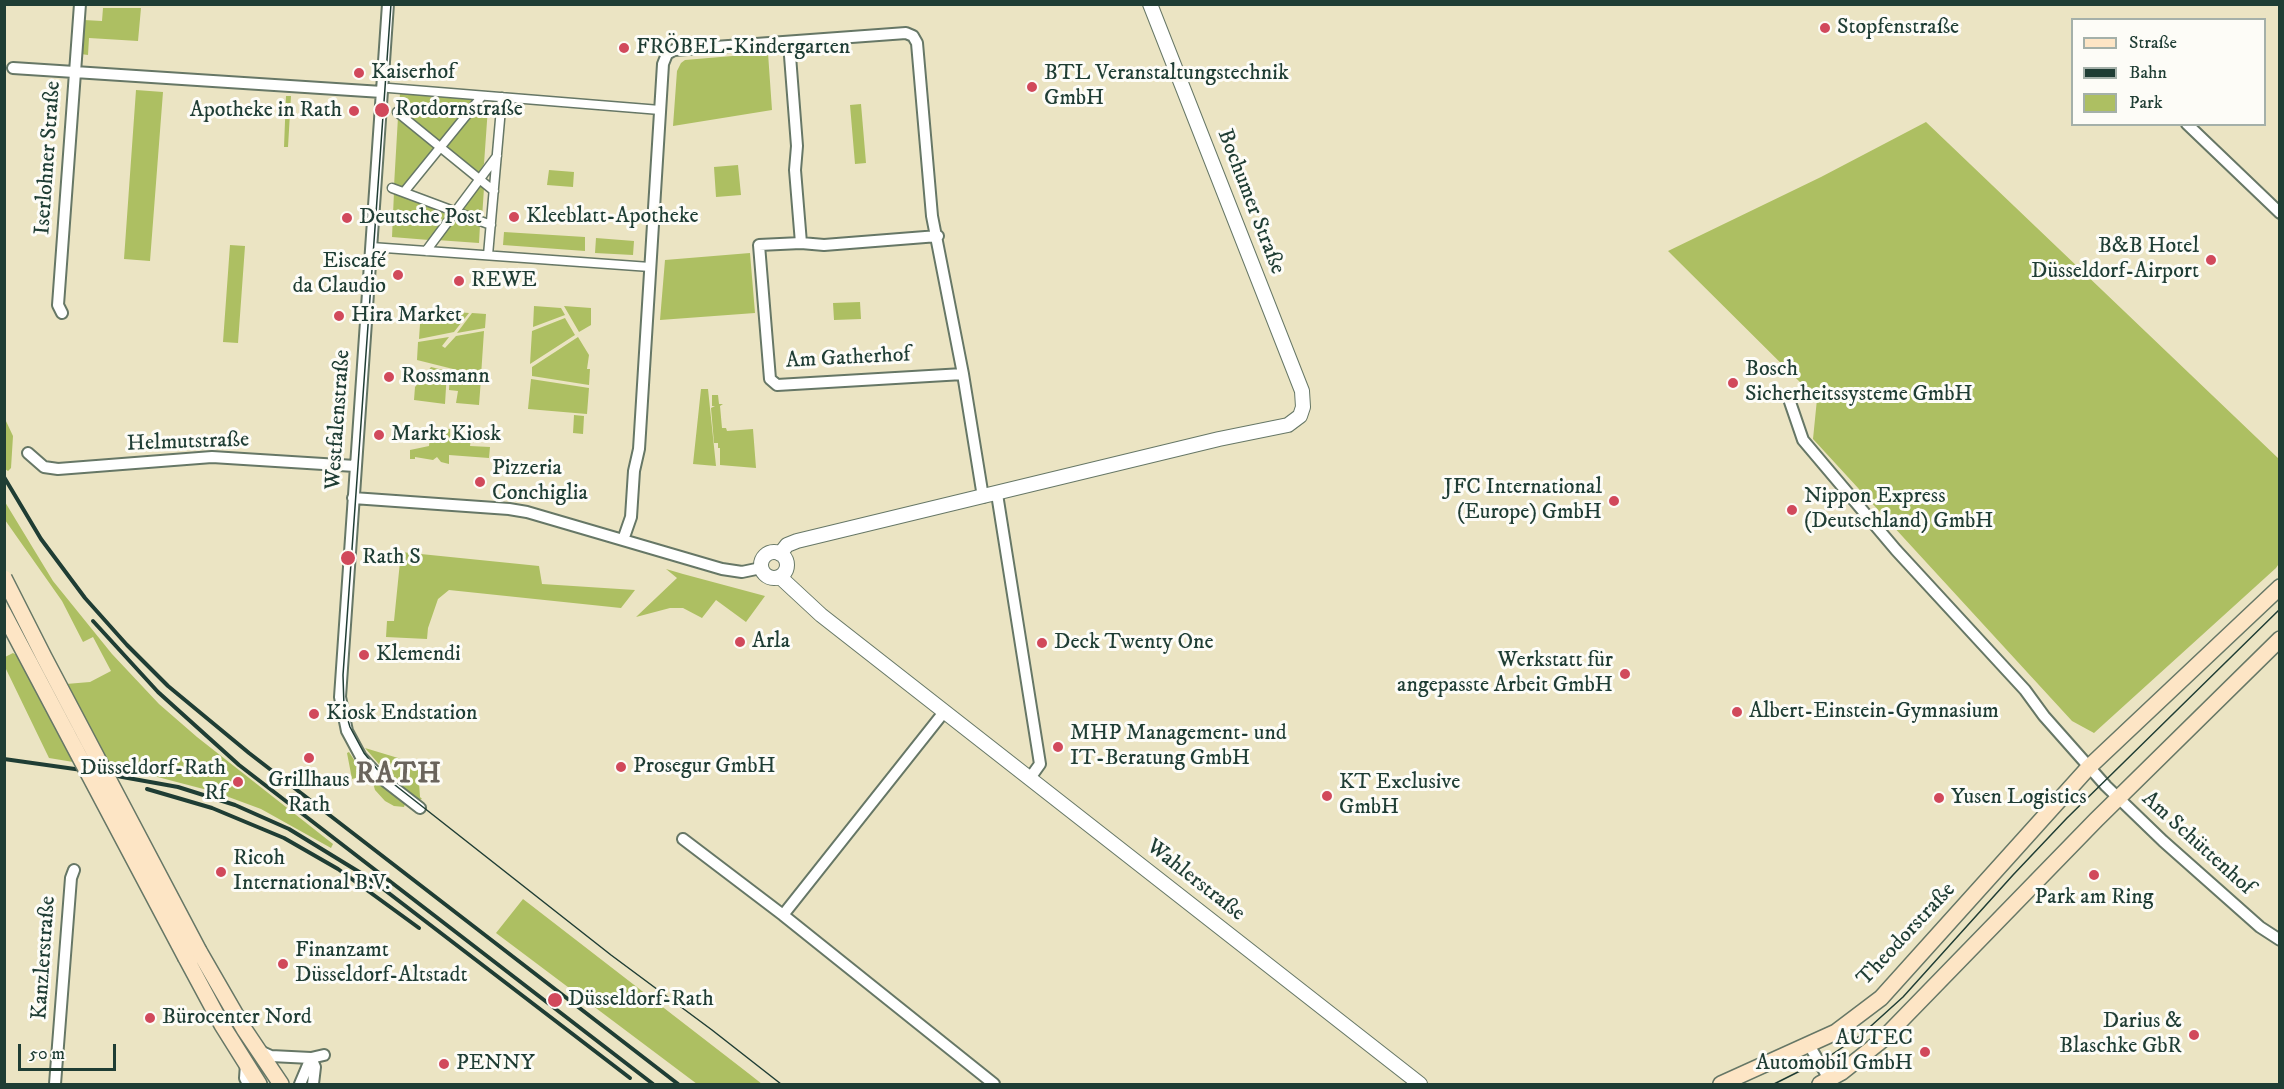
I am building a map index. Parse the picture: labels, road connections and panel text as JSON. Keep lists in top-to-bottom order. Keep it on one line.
{"streets":{"main road":["Theodorstraße"],"street":["Iserlohner Straße","Bochumer Straße","Am Gatherhof","Westfalenstraße","Helmutstraße","Am Schüttenhof","Wahlerstraße","Kanzlerstraße"]},"crossings":[["Westfalenstraße","Helmutstraße"]],"districts":["RATH"],"places":["Stopfenstraße","FRÖBEL-Kindergarten","Kaiserhof","BTL Veranstaltungstechnik GmbH","Rotdornstraße","Apotheke in Rath","Kleeblatt-Apotheke","Deutsche Post","B&B Hotel Düsseldorf-Airport","Eiscafé da Claudio","REWE","Hira Market","Rossmann","Bosch Sicherheitssysteme GmbH","Markt Kiosk","Pizzeria Conchiglia","JFC International (Europe) GmbH","Nippon Express (Deutschland) GmbH","Rath S","Arla","Deck Twenty One","Klemendi","Werkstatt für angepasste Arbeit GmbH","Albert-Einstein-Gymnasium","Kiosk Endstation","MHP Management- und IT-Beratung GmbH","Grillhaus Rath","Prosegur GmbH","Düsseldorf-Rath Rf","KT Exclusive GmbH","Yusen Logistics","Ricoh International B.V.","Park am Ring","Finanzamt Düsseldorf-Altstadt","Düsseldorf-Rath","Bürocenter Nord","Darius & Blaschke GbR","AUTEC Automobil GmbH","PENNY"],"legend":["Straße","Bahn","Park"],"scale_bar":"50 m"}
